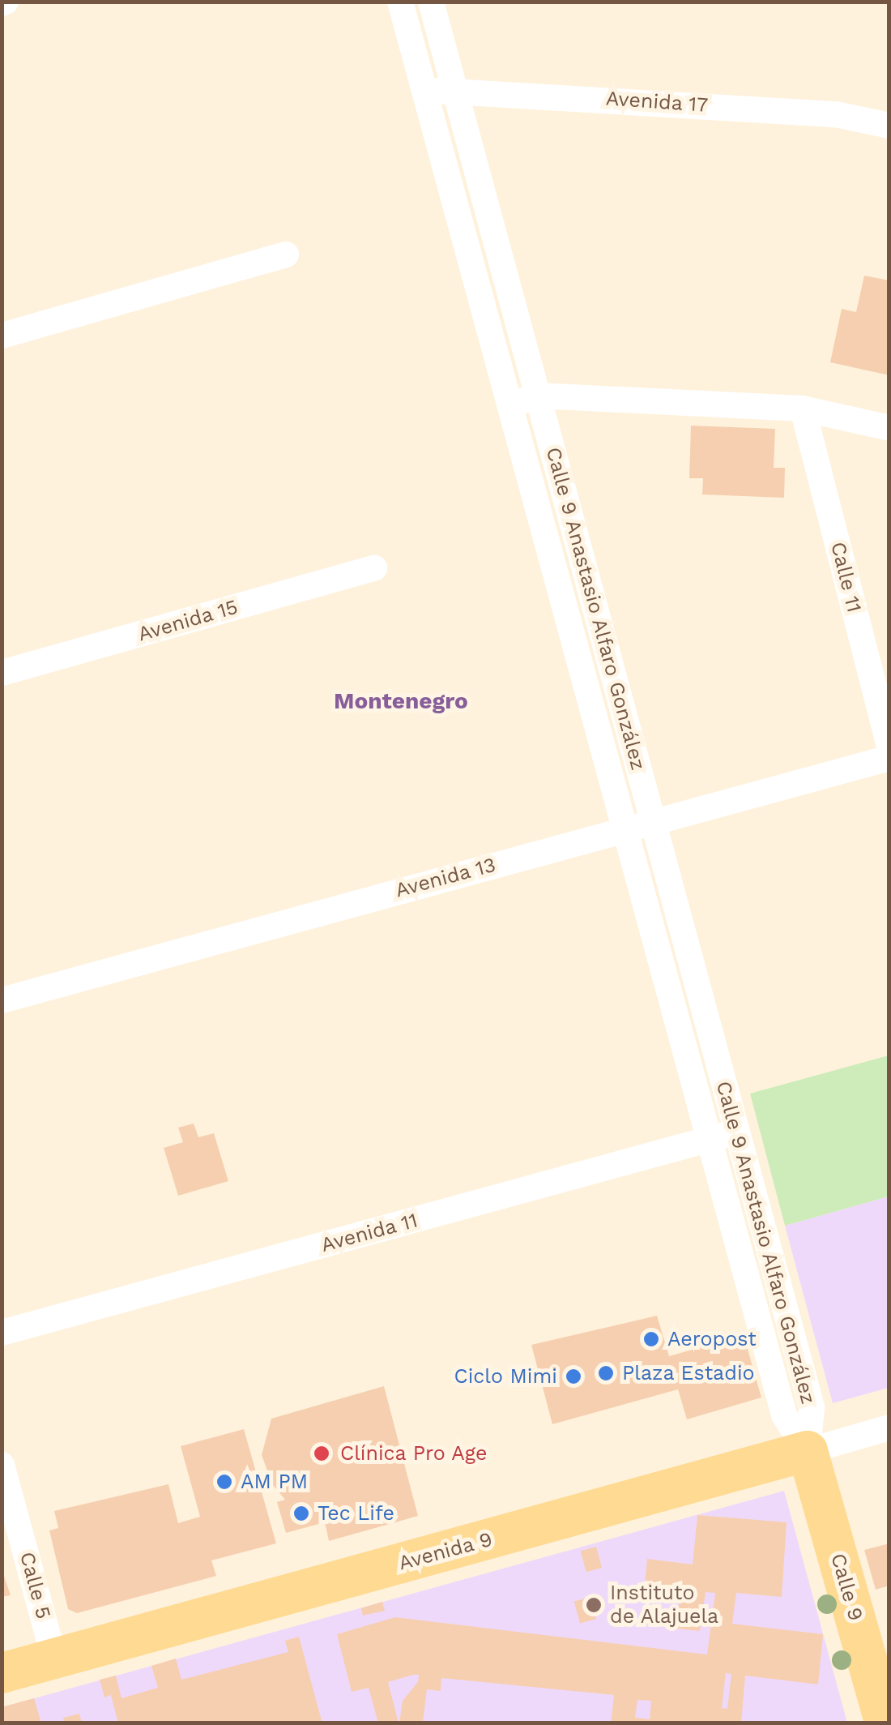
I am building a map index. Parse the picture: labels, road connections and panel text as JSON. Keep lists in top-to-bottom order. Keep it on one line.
{"streets":{"main road":["Avenida 9","Calle 9"],"street":["Avenida 17","Calle 11","Calle 9 Anastasio Alfaro González","Avenida 15","Avenida 13","Avenida 11","Calle 5"]},"crossings":[["Avenida 17","Calle 9 Anastasio Alfaro González"],["Calle 9 Anastasio Alfaro González","Avenida 13"],["Calle 9 Anastasio Alfaro González","Avenida 11"],["Calle 9 Anastasio Alfaro González","Avenida 9"],["Calle 9 Anastasio Alfaro González","Calle 9"],["Avenida 9","Calle 5"],["Avenida 9","Calle 9"]],"districts":["Montenegro"],"places":["Aeropost","Plaza Estadio","Ciclo Mimi","Clínica Pro Age","AM PM","Tec Life","Instituto de Alajuela"]}
